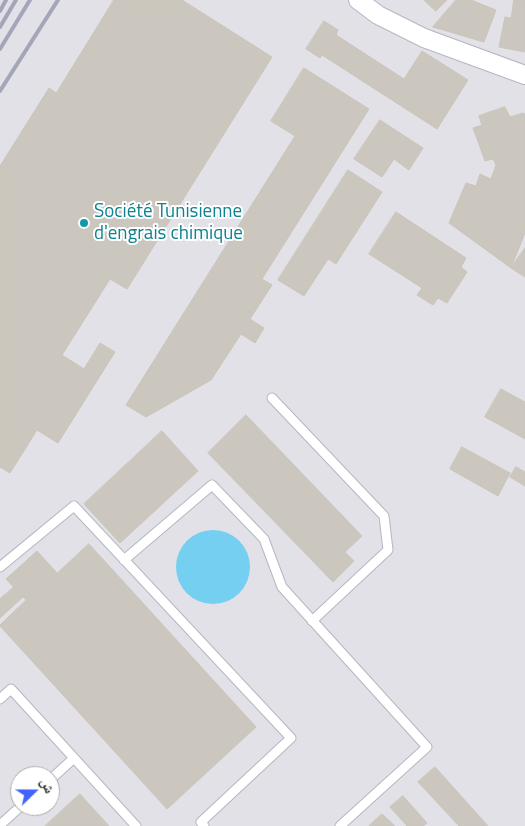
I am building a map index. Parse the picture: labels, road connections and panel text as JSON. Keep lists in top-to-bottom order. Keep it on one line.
{"places":["Société Tunisienne d'engrais chimique"],"north":"right"}
